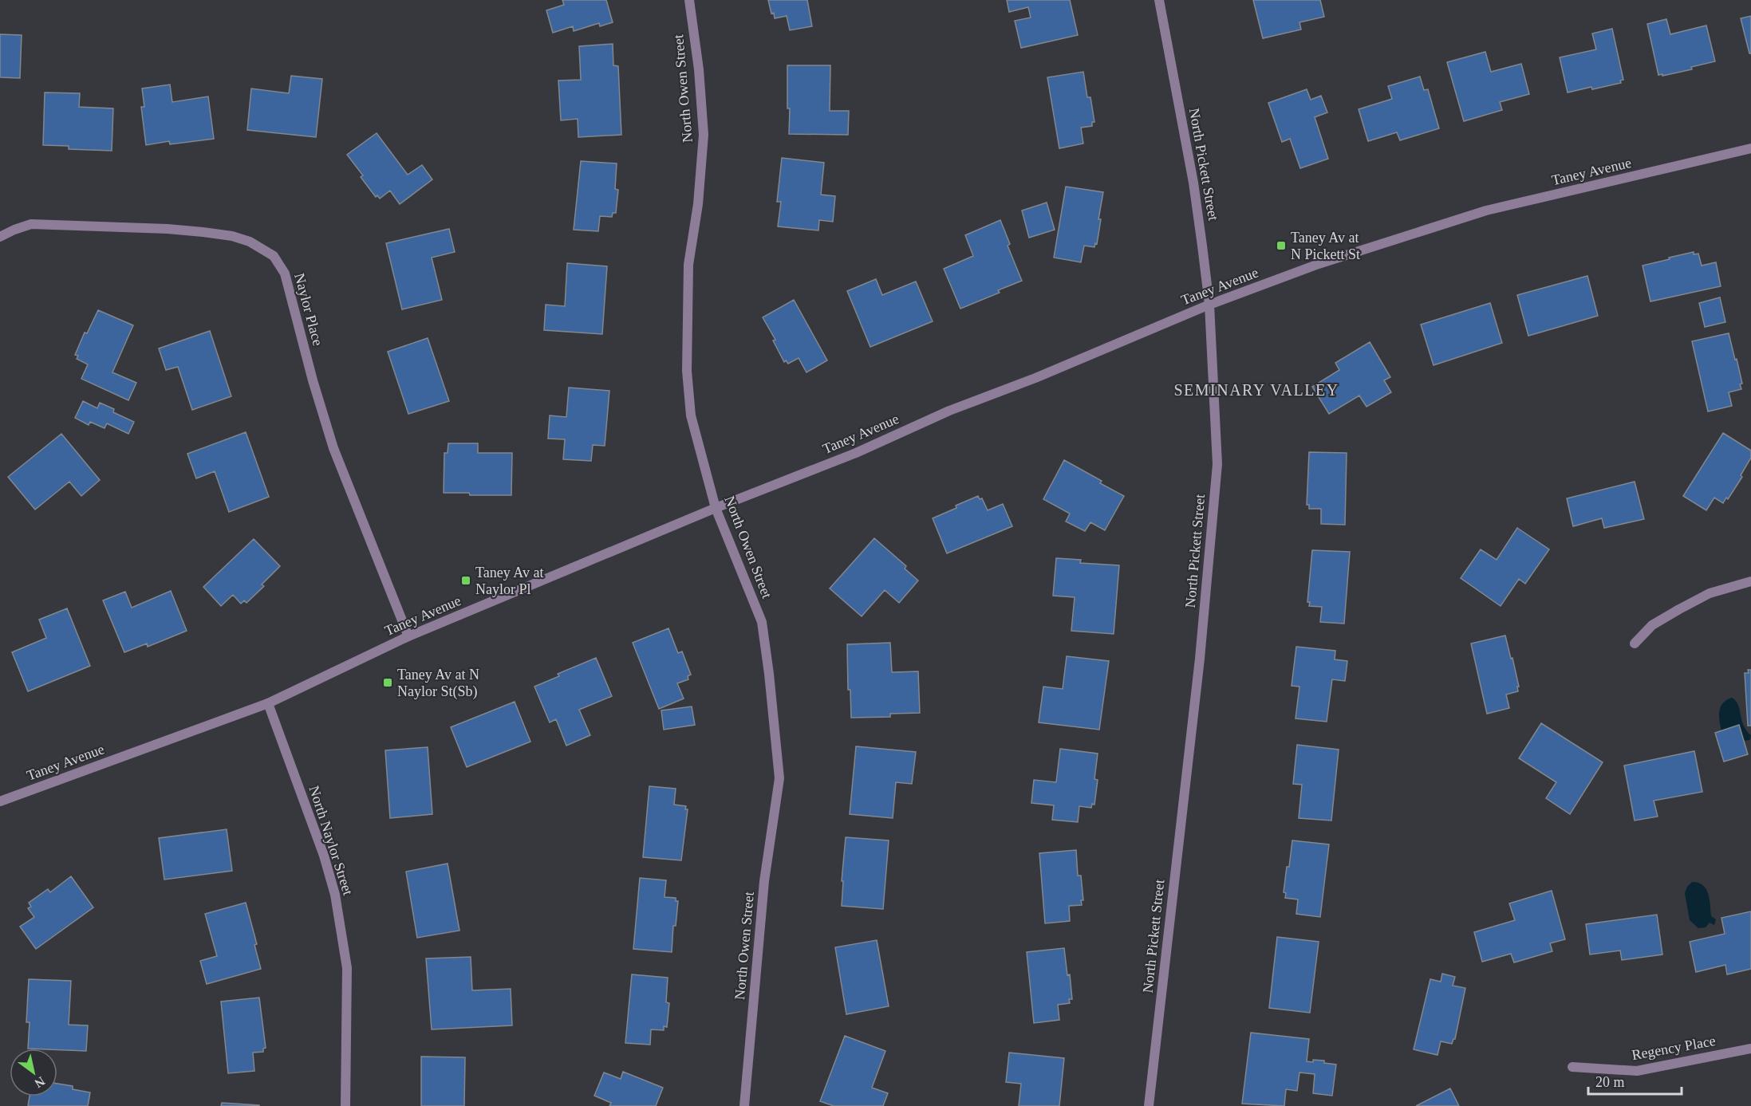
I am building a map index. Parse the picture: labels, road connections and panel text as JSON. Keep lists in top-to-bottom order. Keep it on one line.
{"streets":{"street":["North Owen Street","North Pickett Street","Taney Avenue","Naylor Place","North Naylor Street","Regency Place"]},"crossings":[["North Owen Street","Taney Avenue"],["North Pickett Street","Taney Avenue"],["Taney Avenue","Naylor Place"],["Taney Avenue","North Naylor Street"]],"districts":["SEMINARY VALLEY"],"places":{"transit":["Taney Av at N Pickett St","Taney Av at Naylor Pl","Taney Av at N Naylor St(Sb)"]},"scale_bar":"20 m","north":"bottom right"}
